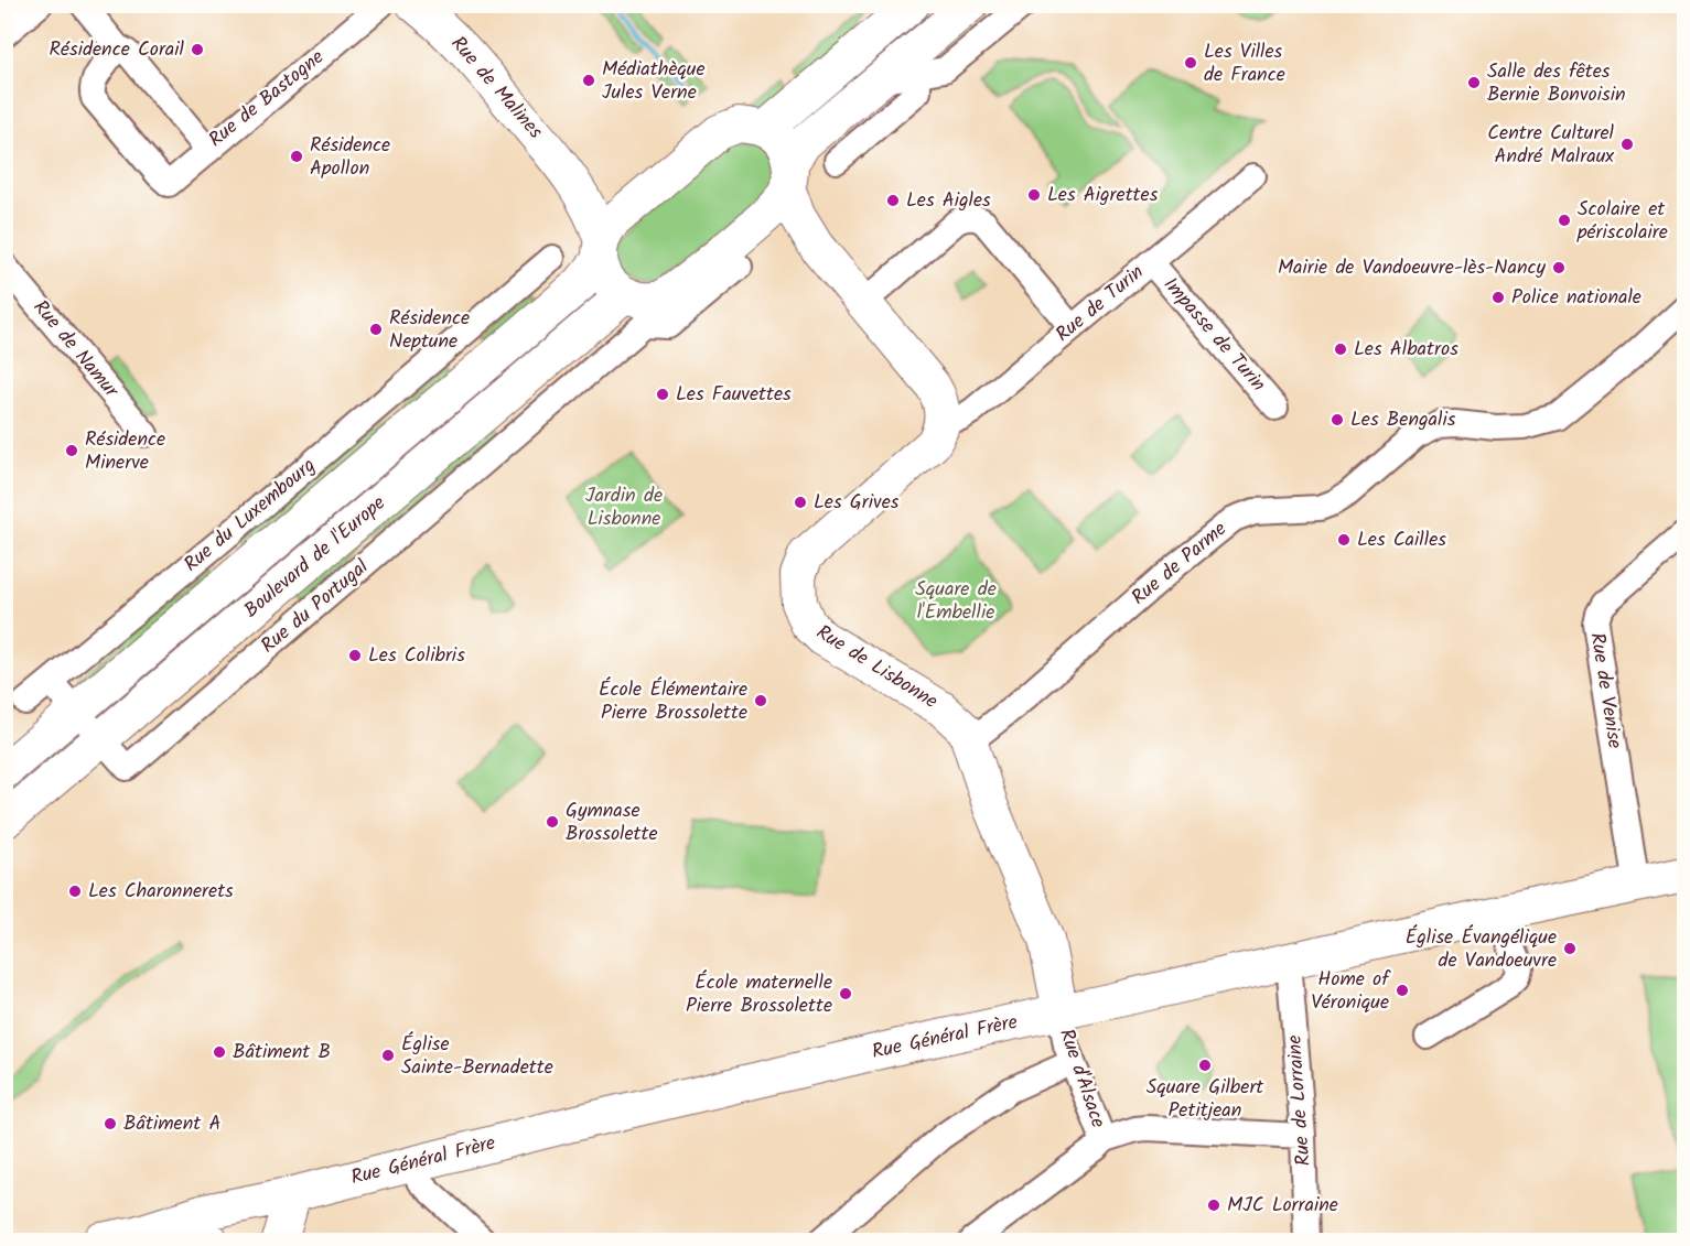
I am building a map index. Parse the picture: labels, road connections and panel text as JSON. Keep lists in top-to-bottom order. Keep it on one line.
{"streets":{"street":["Rue de Malines","Rue de Bastogne","Rue de Turin","Impasse de Turin","Rue de Namur","Rue du Luxembourg","Boulevard de l'Europe","Rue de Parme","Rue du Portugal","Rue de Lisbonne","Rue de Venise","Rue Général Frère","Rue d'Alsace","Rue de Lorraine"]},"crossings":[["Rue de Malines","Boulevard de l'Europe"],["Rue de Turin","Impasse de Turin"],["Rue de Turin","Rue de Lisbonne"],["Boulevard de l'Europe","Rue du Portugal"],["Rue de Parme","Rue de Lisbonne"],["Rue de Lisbonne","Rue Général Frère"],["Rue de Lisbonne","Rue d'Alsace"],["Rue de Venise","Rue Général Frère"],["Rue Général Frère","Rue d'Alsace"],["Rue Général Frère","Rue de Lorraine"]],"parks":["Jardin de Lisbonne","Square de l'Embellie"],"places":["Résidence Corail","Les Villes de France","Médiathèque Jules Verne","Salle des fêtes Bernie Bonvoisin","Centre Culturel André Malraux","Résidence Apollon","Les Aigrettes","Les Aigles","Scolaire et périscolaire","Mairie de Vandoeuvre-lès-Nancy","Police nationale","Résidence Neptune","Les Albatros","Les Fauvettes","Les Bengalis","Résidence Minerve","Les Grives","Les Cailles","Les Colibris","École Élémentaire Pierre Brossolette","Gymnase Brossolette","Les Charonnerets","Église Évangélique de Vandoeuvre","Home of Véronique","École maternelle Pierre Brossolette","Bâtiment B","Église Sainte-Bernadette","Square Gilbert Petitjean","Bâtiment A","MJC Lorraine"]}
